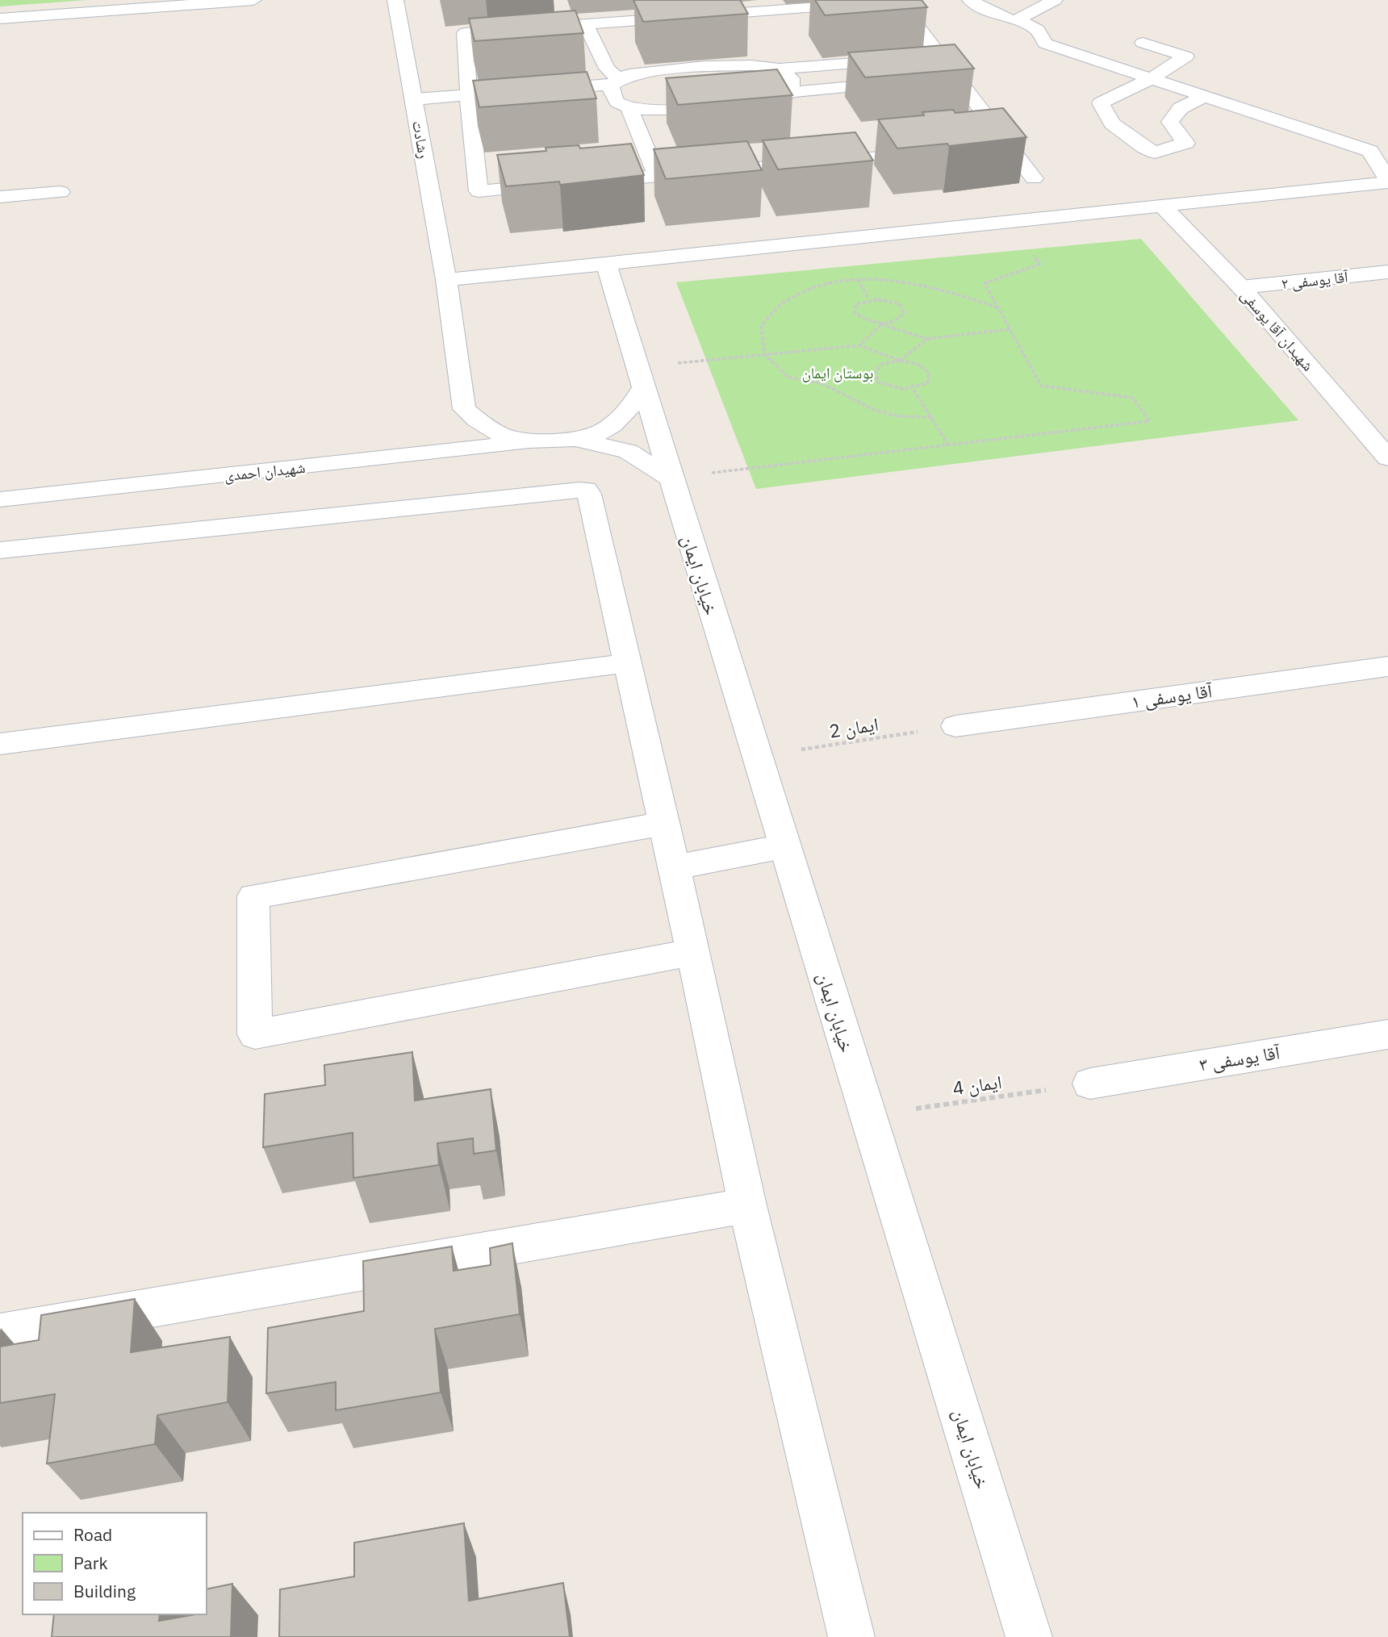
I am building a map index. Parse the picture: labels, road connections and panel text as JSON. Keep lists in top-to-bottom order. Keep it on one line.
{"streets":{"street":["رشادت","آقا یوسفی ۲","شهیدان آقا یوسفی","شهیدان احمدی","خیابان ایمان","آقا یوسفی ۱","آقا یوسفی ۳"],"path":["ایمان 2","ایمان 4"]},"crossings":[["رشادت","شهیدان احمدی"],["رشادت","خیابان ایمان"],["آقا یوسفی ۲","شهیدان آقا یوسفی"],["شهیدان احمدی","خیابان ایمان"],["خیابان ایمان","ایمان 2"],["خیابان ایمان","ایمان 4"],["آقا یوسفی ۱","ایمان 2"],["آقا یوسفی ۳","ایمان 4"]],"parks":["بوستان ایمان"],"legend":["Road","Park","Building"]}
